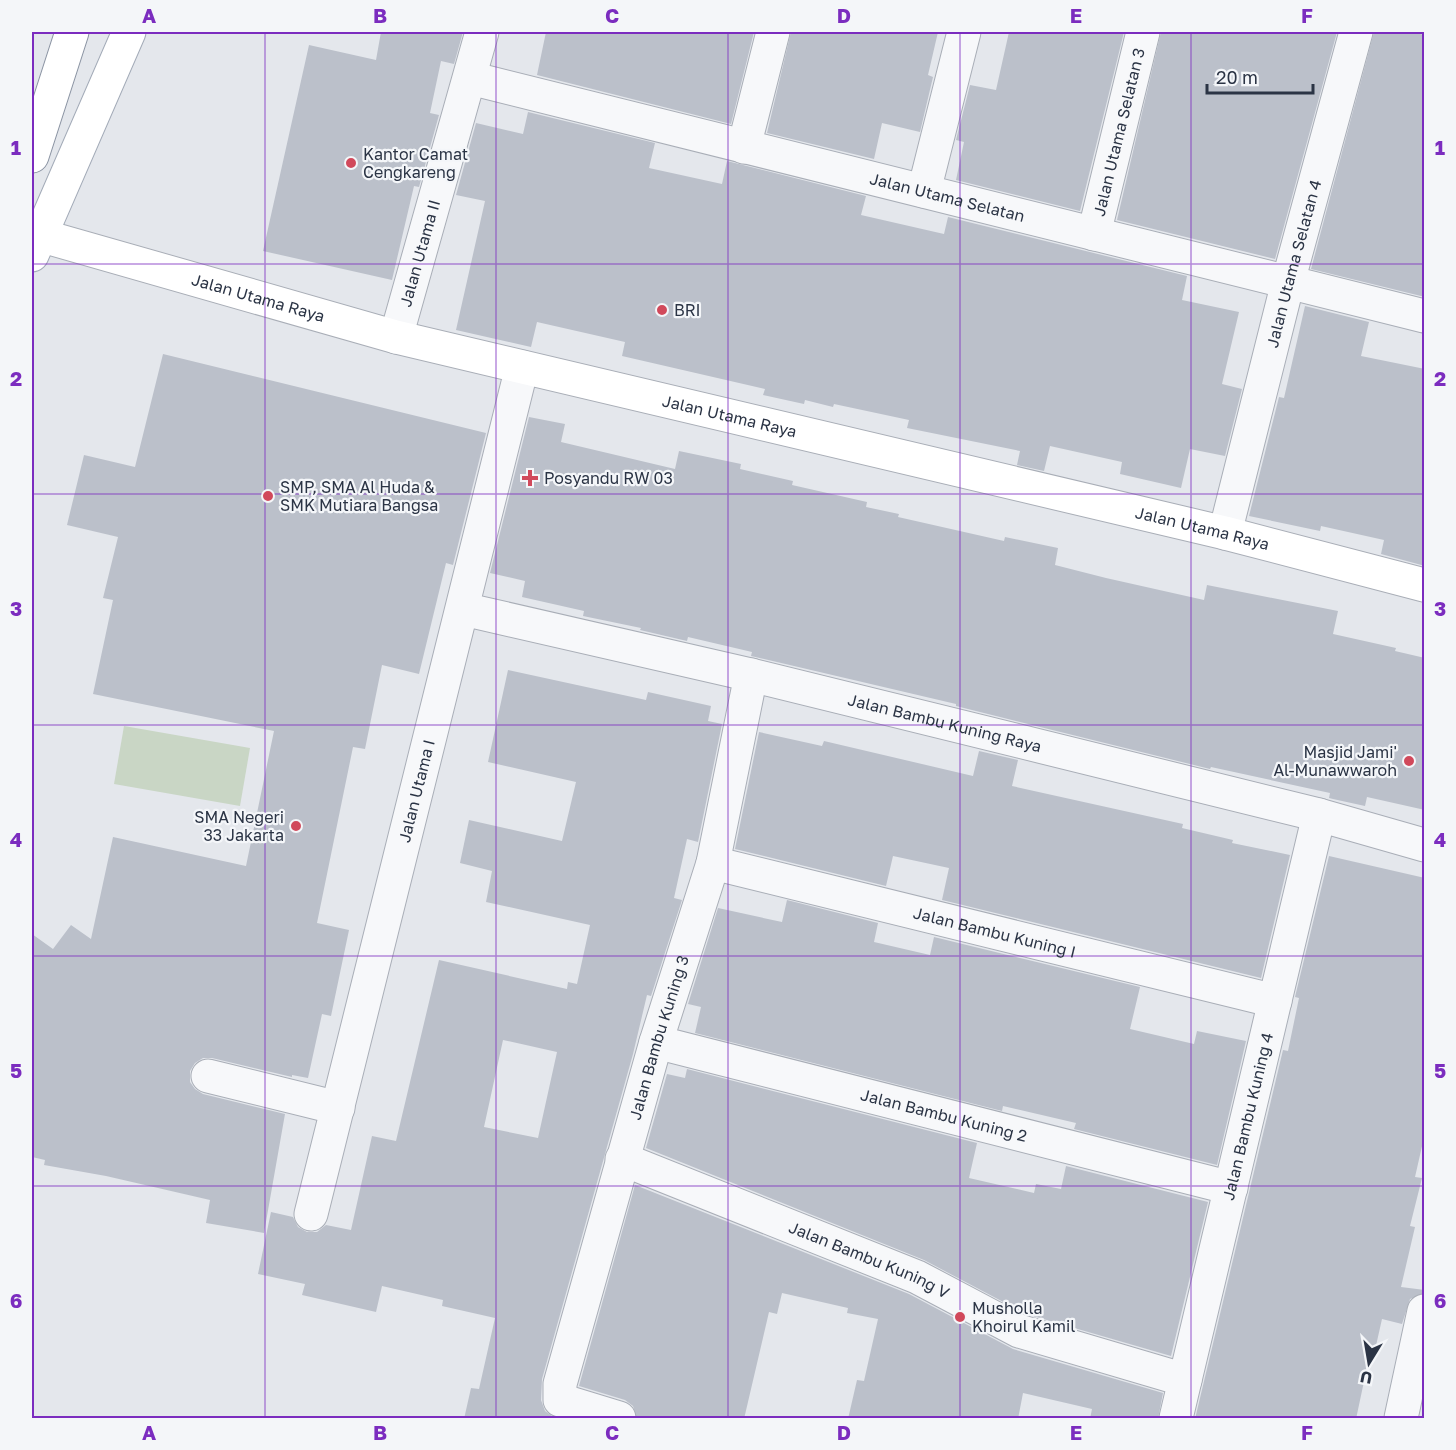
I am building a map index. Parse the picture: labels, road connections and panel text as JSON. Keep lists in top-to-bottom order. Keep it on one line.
{"streets":{"main road":["Jalan Utama Raya"],"street":["Jalan Utama Selatan 3","Jalan Utama Selatan","Jalan Utama II","Jalan Utama Selatan 4","Jalan Bambu Kuning Raya","Jalan Utama I","Jalan Bambu Kuning I","Jalan Bambu Kuning 3","Jalan Bambu Kuning 2","Jalan Bambu Kuning 4","Jalan Bambu Kuning V"]},"crossings":[["Jalan Utama Selatan 3","Jalan Utama Selatan"],["Jalan Utama Selatan","Jalan Utama II"],["Jalan Utama Selatan","Jalan Utama Selatan 4"],["Jalan Utama II","Jalan Utama Raya"],["Jalan Utama Selatan 4","Jalan Utama Raya"],["Jalan Utama Raya","Jalan Utama I"],["Jalan Bambu Kuning Raya","Jalan Utama I"],["Jalan Bambu Kuning Raya","Jalan Bambu Kuning 3"],["Jalan Bambu Kuning Raya","Jalan Bambu Kuning 4"],["Jalan Bambu Kuning I","Jalan Bambu Kuning 3"],["Jalan Bambu Kuning I","Jalan Bambu Kuning 4"],["Jalan Bambu Kuning 3","Jalan Bambu Kuning 2"],["Jalan Bambu Kuning 3","Jalan Bambu Kuning V"],["Jalan Bambu Kuning 2","Jalan Bambu Kuning 4"],["Jalan Bambu Kuning 4","Jalan Bambu Kuning V"]],"places":{"other":["Kantor Camat Cengkareng","BRI","SMP, SMA Al Huda & SMK Mutiara Bangsa","Masjid Jami' Al-Munawwaroh","SMA Negeri 33 Jakarta","Musholla Khoirul Kamil"],"health":["Posyandu RW 03"]},"scale_bar":"20 m","north":"bottom","grid":{"columns":["A","B","C","D","E","F"],"rows":["1","2","3","4","5","6"]}}
